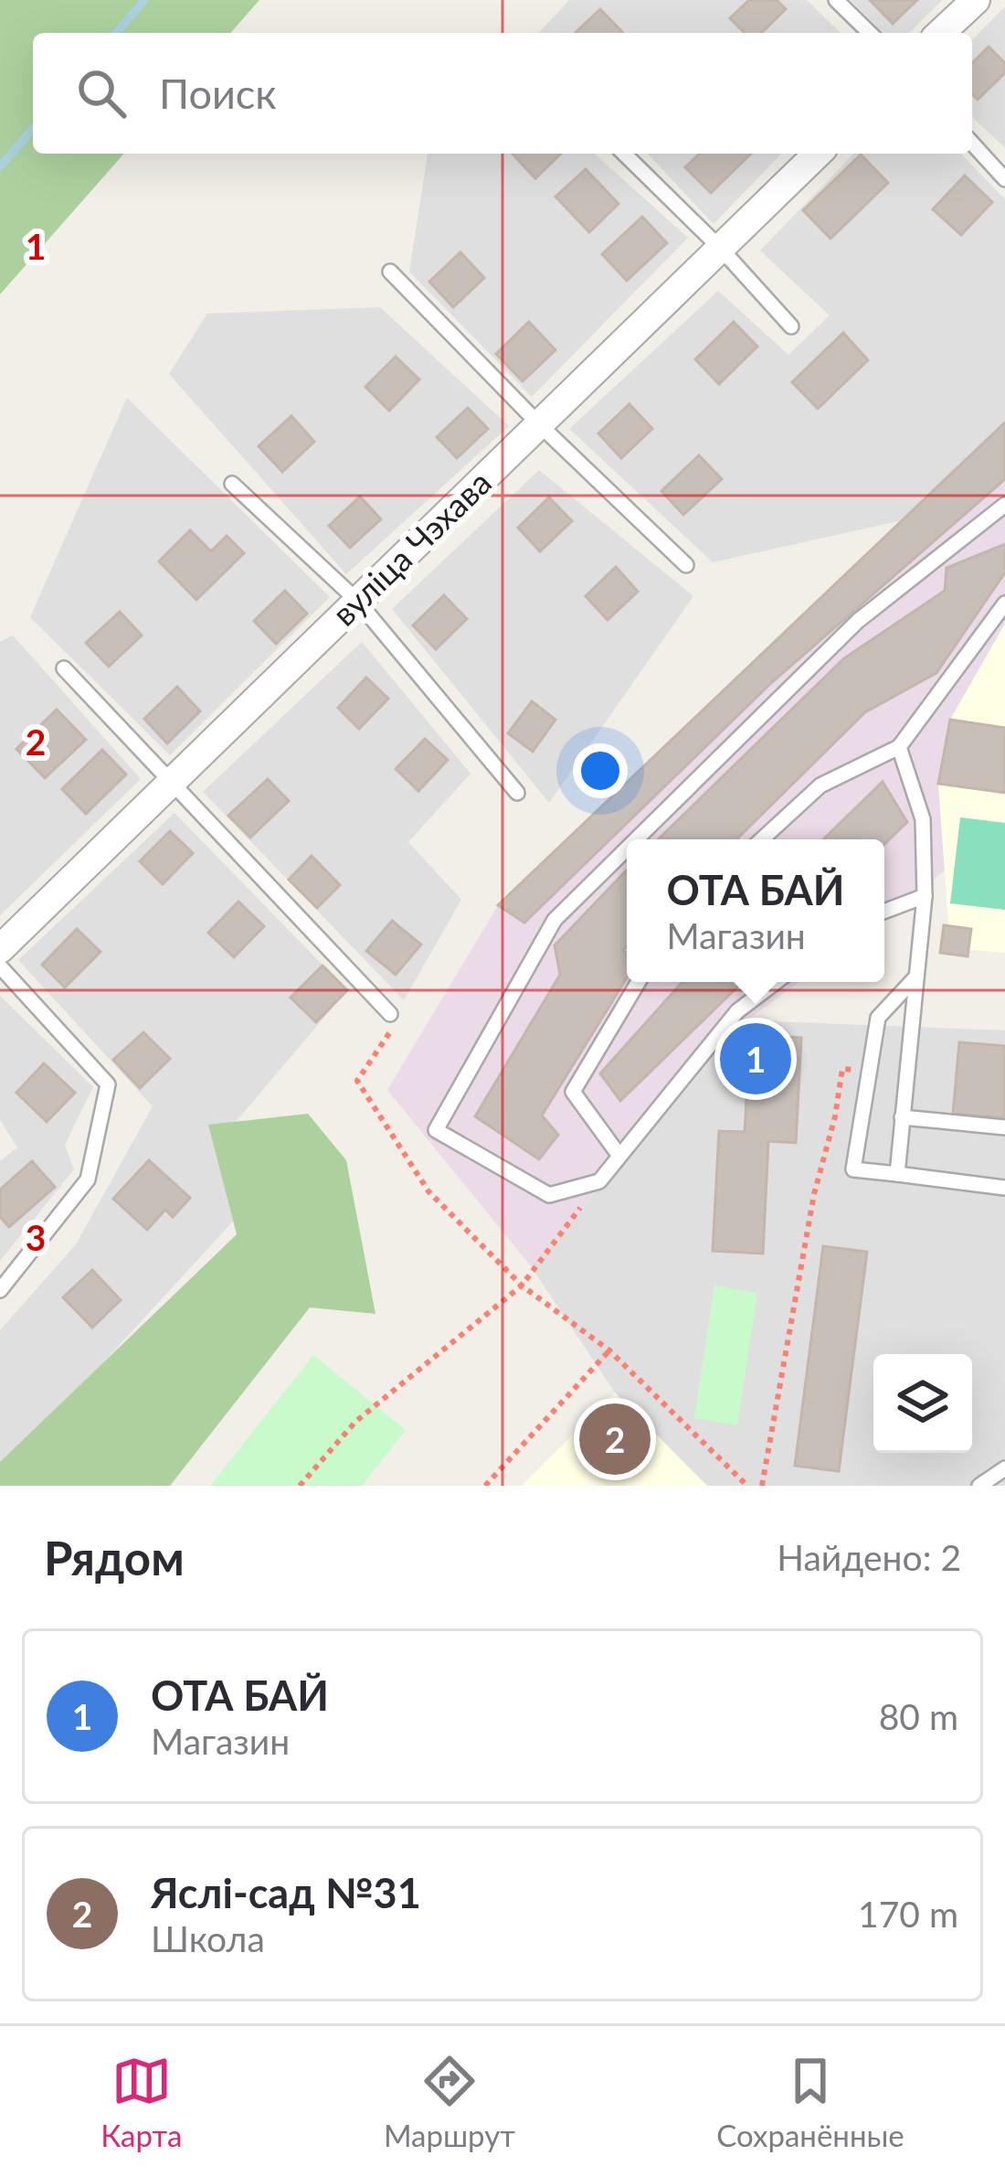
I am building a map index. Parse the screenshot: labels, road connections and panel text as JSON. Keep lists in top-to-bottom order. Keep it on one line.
{"streets":{"street":["вуліца Чэхава"]},"page":{"search":"Поиск","popup":["ОТА БАЙ","Магазин"],"pins":["1","2"],"heading":["Рядом","Найдено: 2"],"list":[{"mark":"1","name":"ОТА БАЙ","note":"Магазин","value":"80 m"},{"mark":"2","name":"Яслі-сад №31","note":"Школа","value":"170 m"}],"nav":["Карта","Маршрут","Сохранённые"]},"grid":{"rows":["1","2","3"]}}
